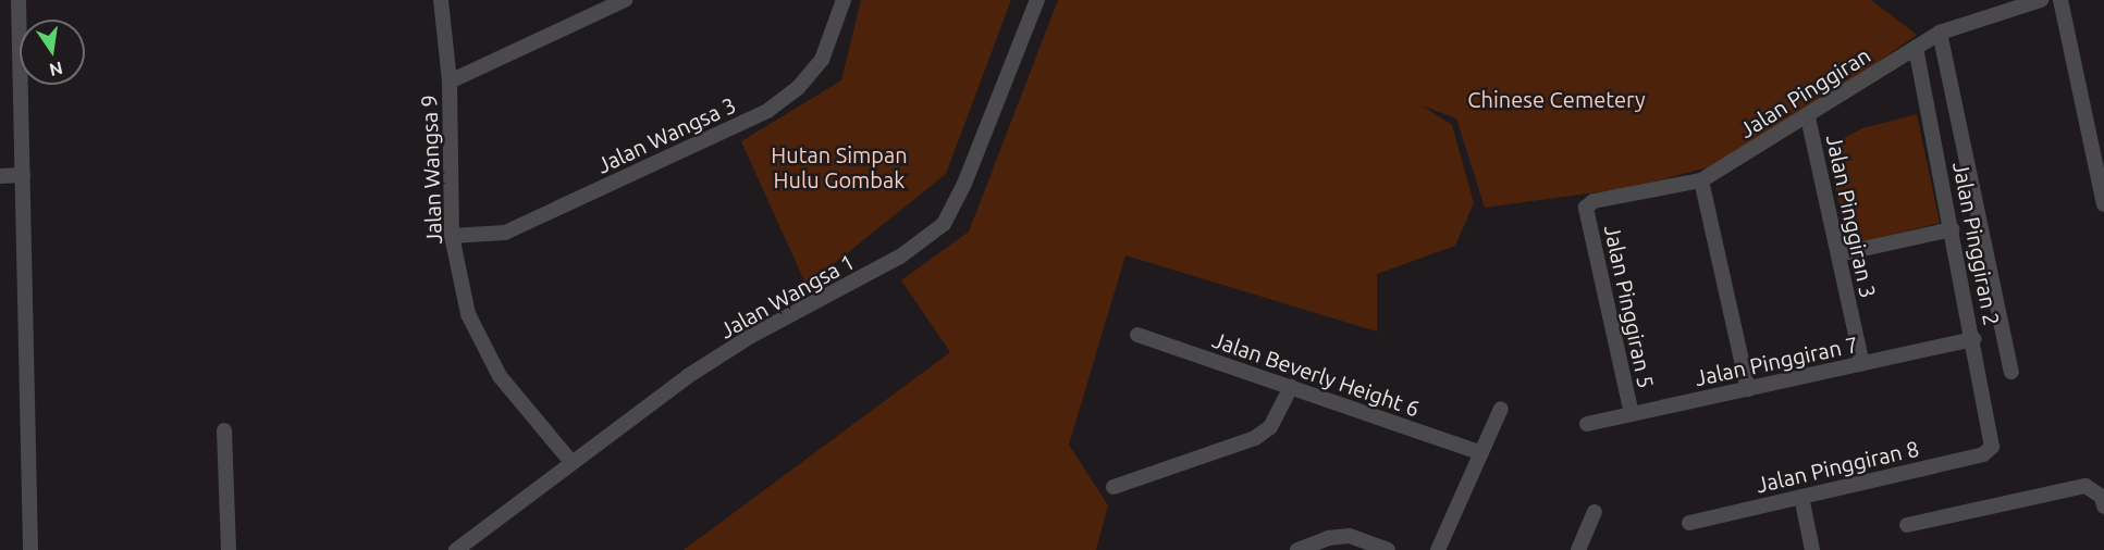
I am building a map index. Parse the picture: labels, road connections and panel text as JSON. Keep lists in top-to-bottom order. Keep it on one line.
{"streets":{"street":["Jalan Pinggiran","Jalan Wangsa 3","Jalan Wangsa 9","Jalan Pinggiran 3","Jalan Pinggiran 2","Jalan Wangsa 1","Jalan Pinggiran 5","Jalan Pinggiran 7","Jalan Beverly Height 6","Jalan Pinggiran 8"]},"crossings":[["Jalan Pinggiran","Jalan Pinggiran 3"],["Jalan Pinggiran","Jalan Pinggiran 2"],["Jalan Pinggiran","Jalan Pinggiran 5"],["Jalan Wangsa 3","Jalan Wangsa 9"],["Jalan Wangsa 9","Jalan Wangsa 1"],["Jalan Pinggiran 3","Jalan Pinggiran 7"],["Jalan Pinggiran 2","Jalan Pinggiran 7"],["Jalan Pinggiran 2","Jalan Pinggiran 8"],["Jalan Pinggiran 5","Jalan Pinggiran 7"]],"parks":["Chinese Cemetery","Hutan Simpan Hulu Gombak"],"north":"bottom"}
